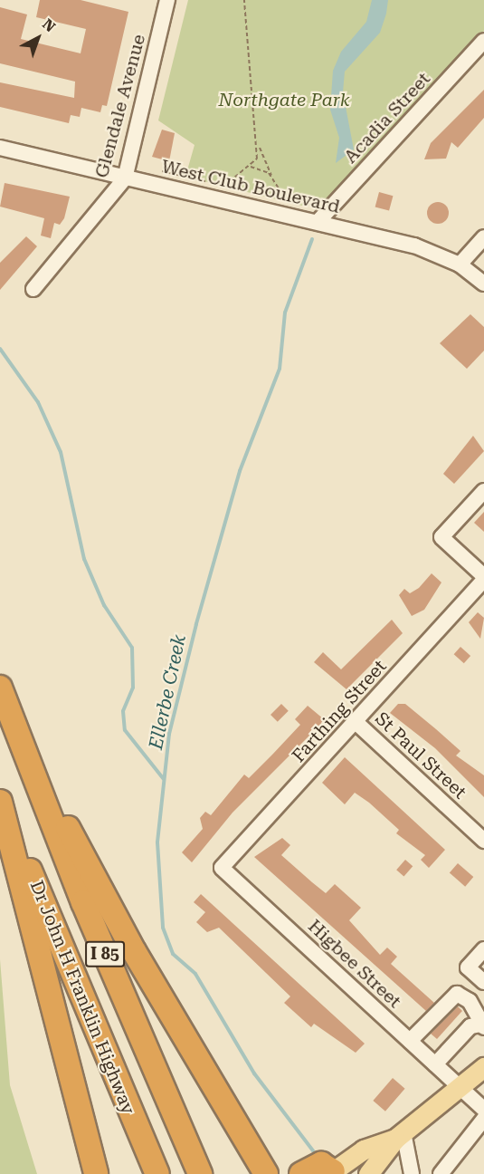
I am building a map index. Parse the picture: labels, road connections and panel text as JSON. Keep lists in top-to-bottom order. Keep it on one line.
{"streets":{"highway":["I 85","Dr John H Franklin Highway"],"street":["Glendale Avenue","Acadia Street","West Club Boulevard","Farthing Street","St Paul Street","Higbee Street"]},"crossings":[["Glendale Avenue","West Club Boulevard"],["Acadia Street","West Club Boulevard"],["Farthing Street","St Paul Street"],["Farthing Street","Higbee Street"]],"water":["Ellerbe Creek"],"parks":["Northgate Park"],"north":"top right"}
